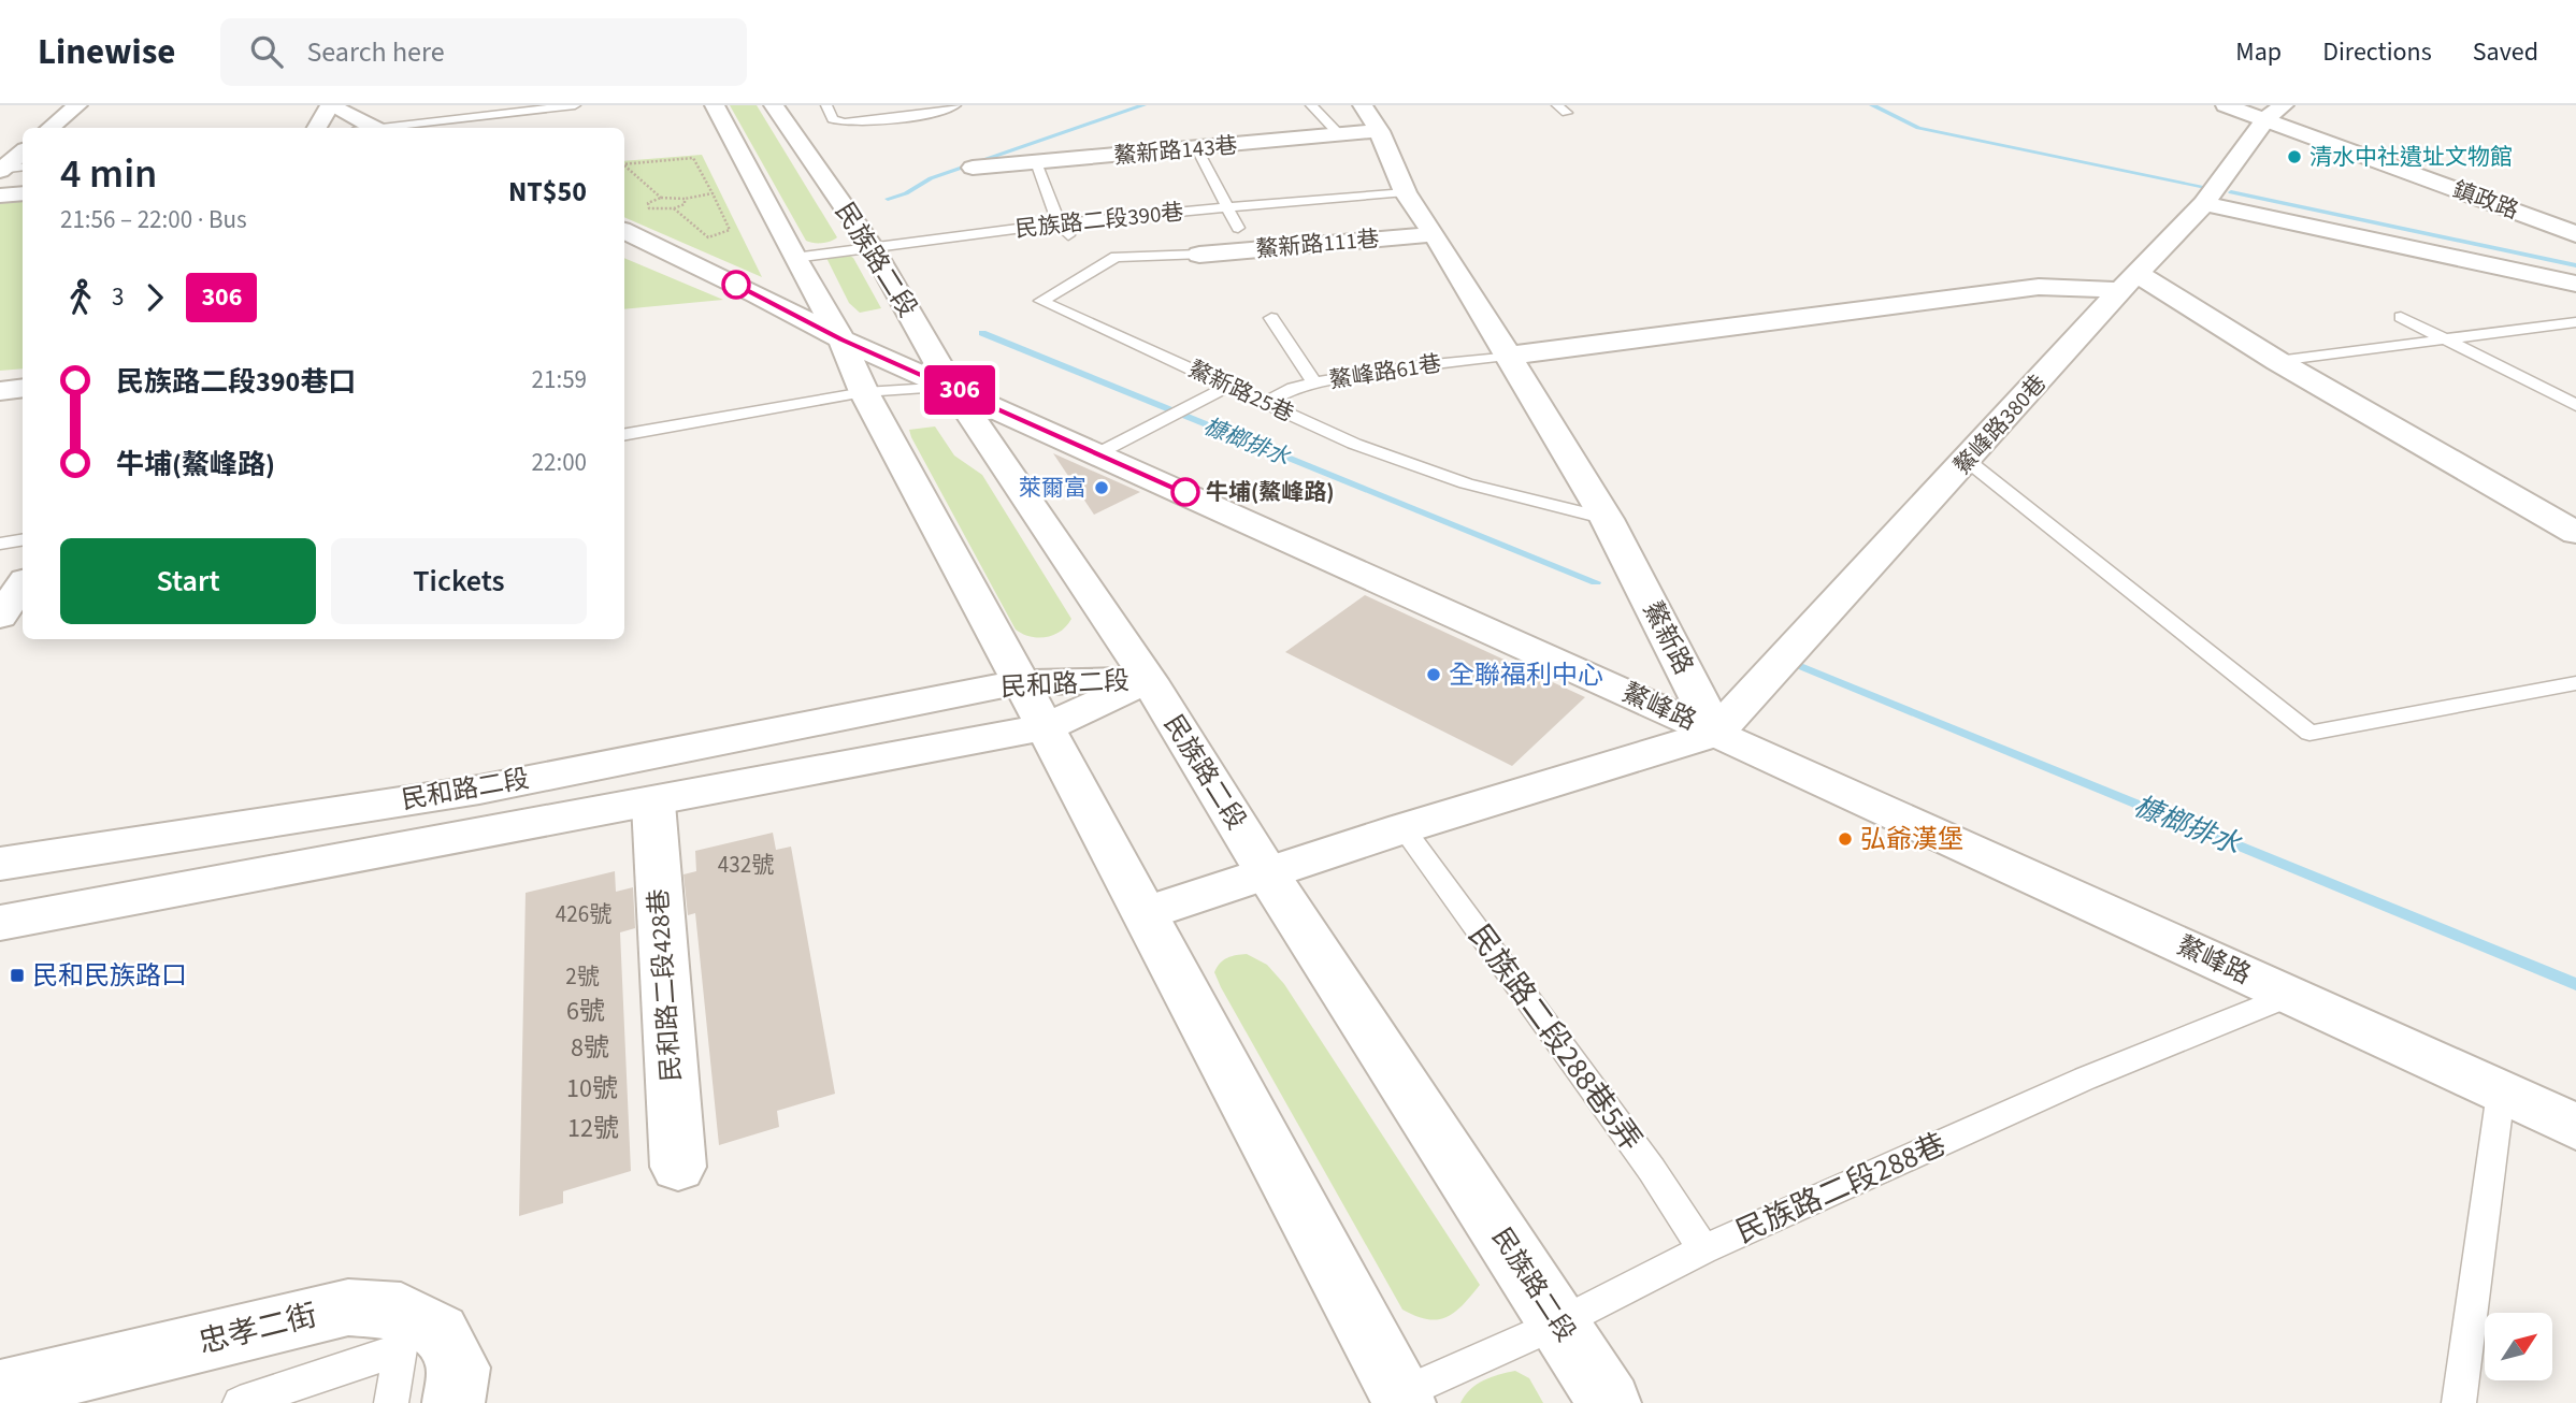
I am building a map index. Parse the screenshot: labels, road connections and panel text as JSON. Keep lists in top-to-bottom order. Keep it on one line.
{"streets":{"street":["鰲新路143巷","鎮政路","鰲新路111巷","民族路二段","鰲峰路380巷","鰲新路","民和路二段","鰲峰路","民和路二段428巷","忠孝二街"],"lane":["民族路二段390巷","鰲峰路61巷","鰲新路25巷","民族路二段288巷5弄","民族路二段288巷"]},"crossings":[["鰲新路143巷","鰲新路"],["鎮政路","鰲峰路380巷"],["民族路二段390巷","民族路二段"],["民族路二段390巷","鰲新路"],["鰲新路111巷","鰲新路25巷"],["鰲新路111巷","鰲新路"],["民族路二段","民和路二段"],["民族路二段","鰲峰路"],["民族路二段","民族路二段288巷"],["鰲峰路61巷","鰲新路25巷"],["鰲峰路61巷","鰲新路"],["鰲新路25巷","鰲新路"],["鰲峰路380巷","鰲新路"],["鰲峰路380巷","鰲峰路"],["鰲新路","鰲峰路"],["民和路二段","民和路二段428巷"],["鰲峰路","民族路二段288巷"],["民族路二段288巷5弄","民族路二段288巷"]],"water":["槺榔排水"],"places":{"other":["清水中社遺址文物館","萊爾富","牛埔(鰲峰路)","全聯福利中心","弘爺漢堡"],"transit":["民和民族路口"]},"lines":["bus line 306"],"house_numbers":["432號","426號","2號","6號","8號","10號","12號"],"north":"top right","page":{"header":"Linewise","search":"Search here","nav":["Map","Directions","Saved"],"on_map":"306","heading":["4 min","21:56 – 22:00 · Bus","NT$50"],"legs":["3","306"],"list":[{"name":"民族路二段390巷口","value":"21:59"},{"name":"牛埔(鰲峰路)","value":"22:00"}],"buttons":["Start","Tickets"]}}
